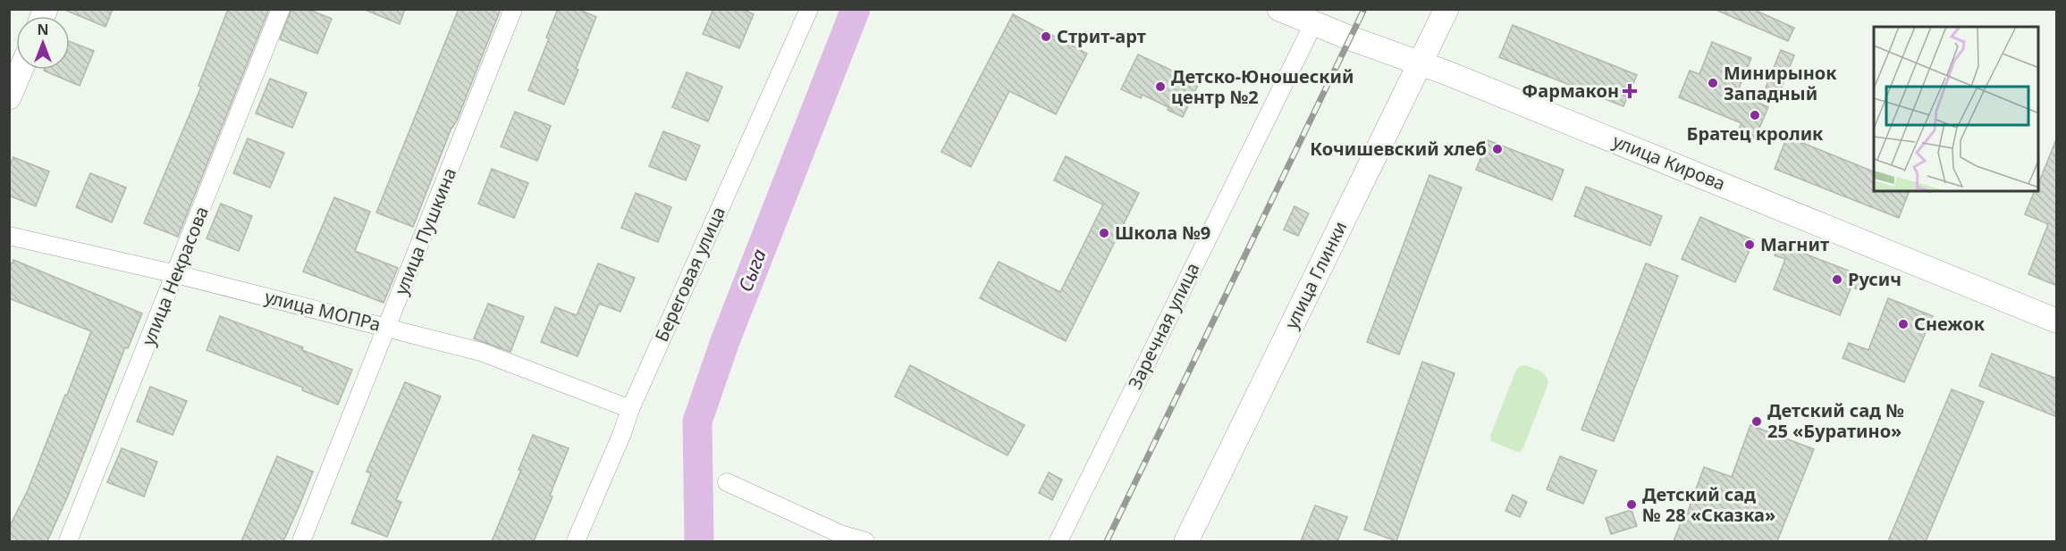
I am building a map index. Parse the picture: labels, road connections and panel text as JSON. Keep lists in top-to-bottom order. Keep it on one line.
{"streets":{"main road":["улица Кирова","улица Глинки"],"street":["улица Пушкина","Береговая улица","улица Некрасова","улица МОПРа","Заречная улица"]},"crossings":[["улица Кирова","улица Глинки"],["улица Кирова","Заречная улица"],["улица Пушкина","улица МОПРа"],["Береговая улица","улица МОПРа"],["улица Некрасова","улица МОПРа"]],"water":["Сыга"],"places":{"other":["Стрит-арт","Минирынок Западный","Детско-Юношеский центр №2","Братец кролик","Кочишевский хлеб","Школа №9","Магнит","Русич","Снежок","Детский сад № 25 «Буратино»","Детский сад № 28 «Сказка»"],"health":["Фармакон"]},"north":"top"}
